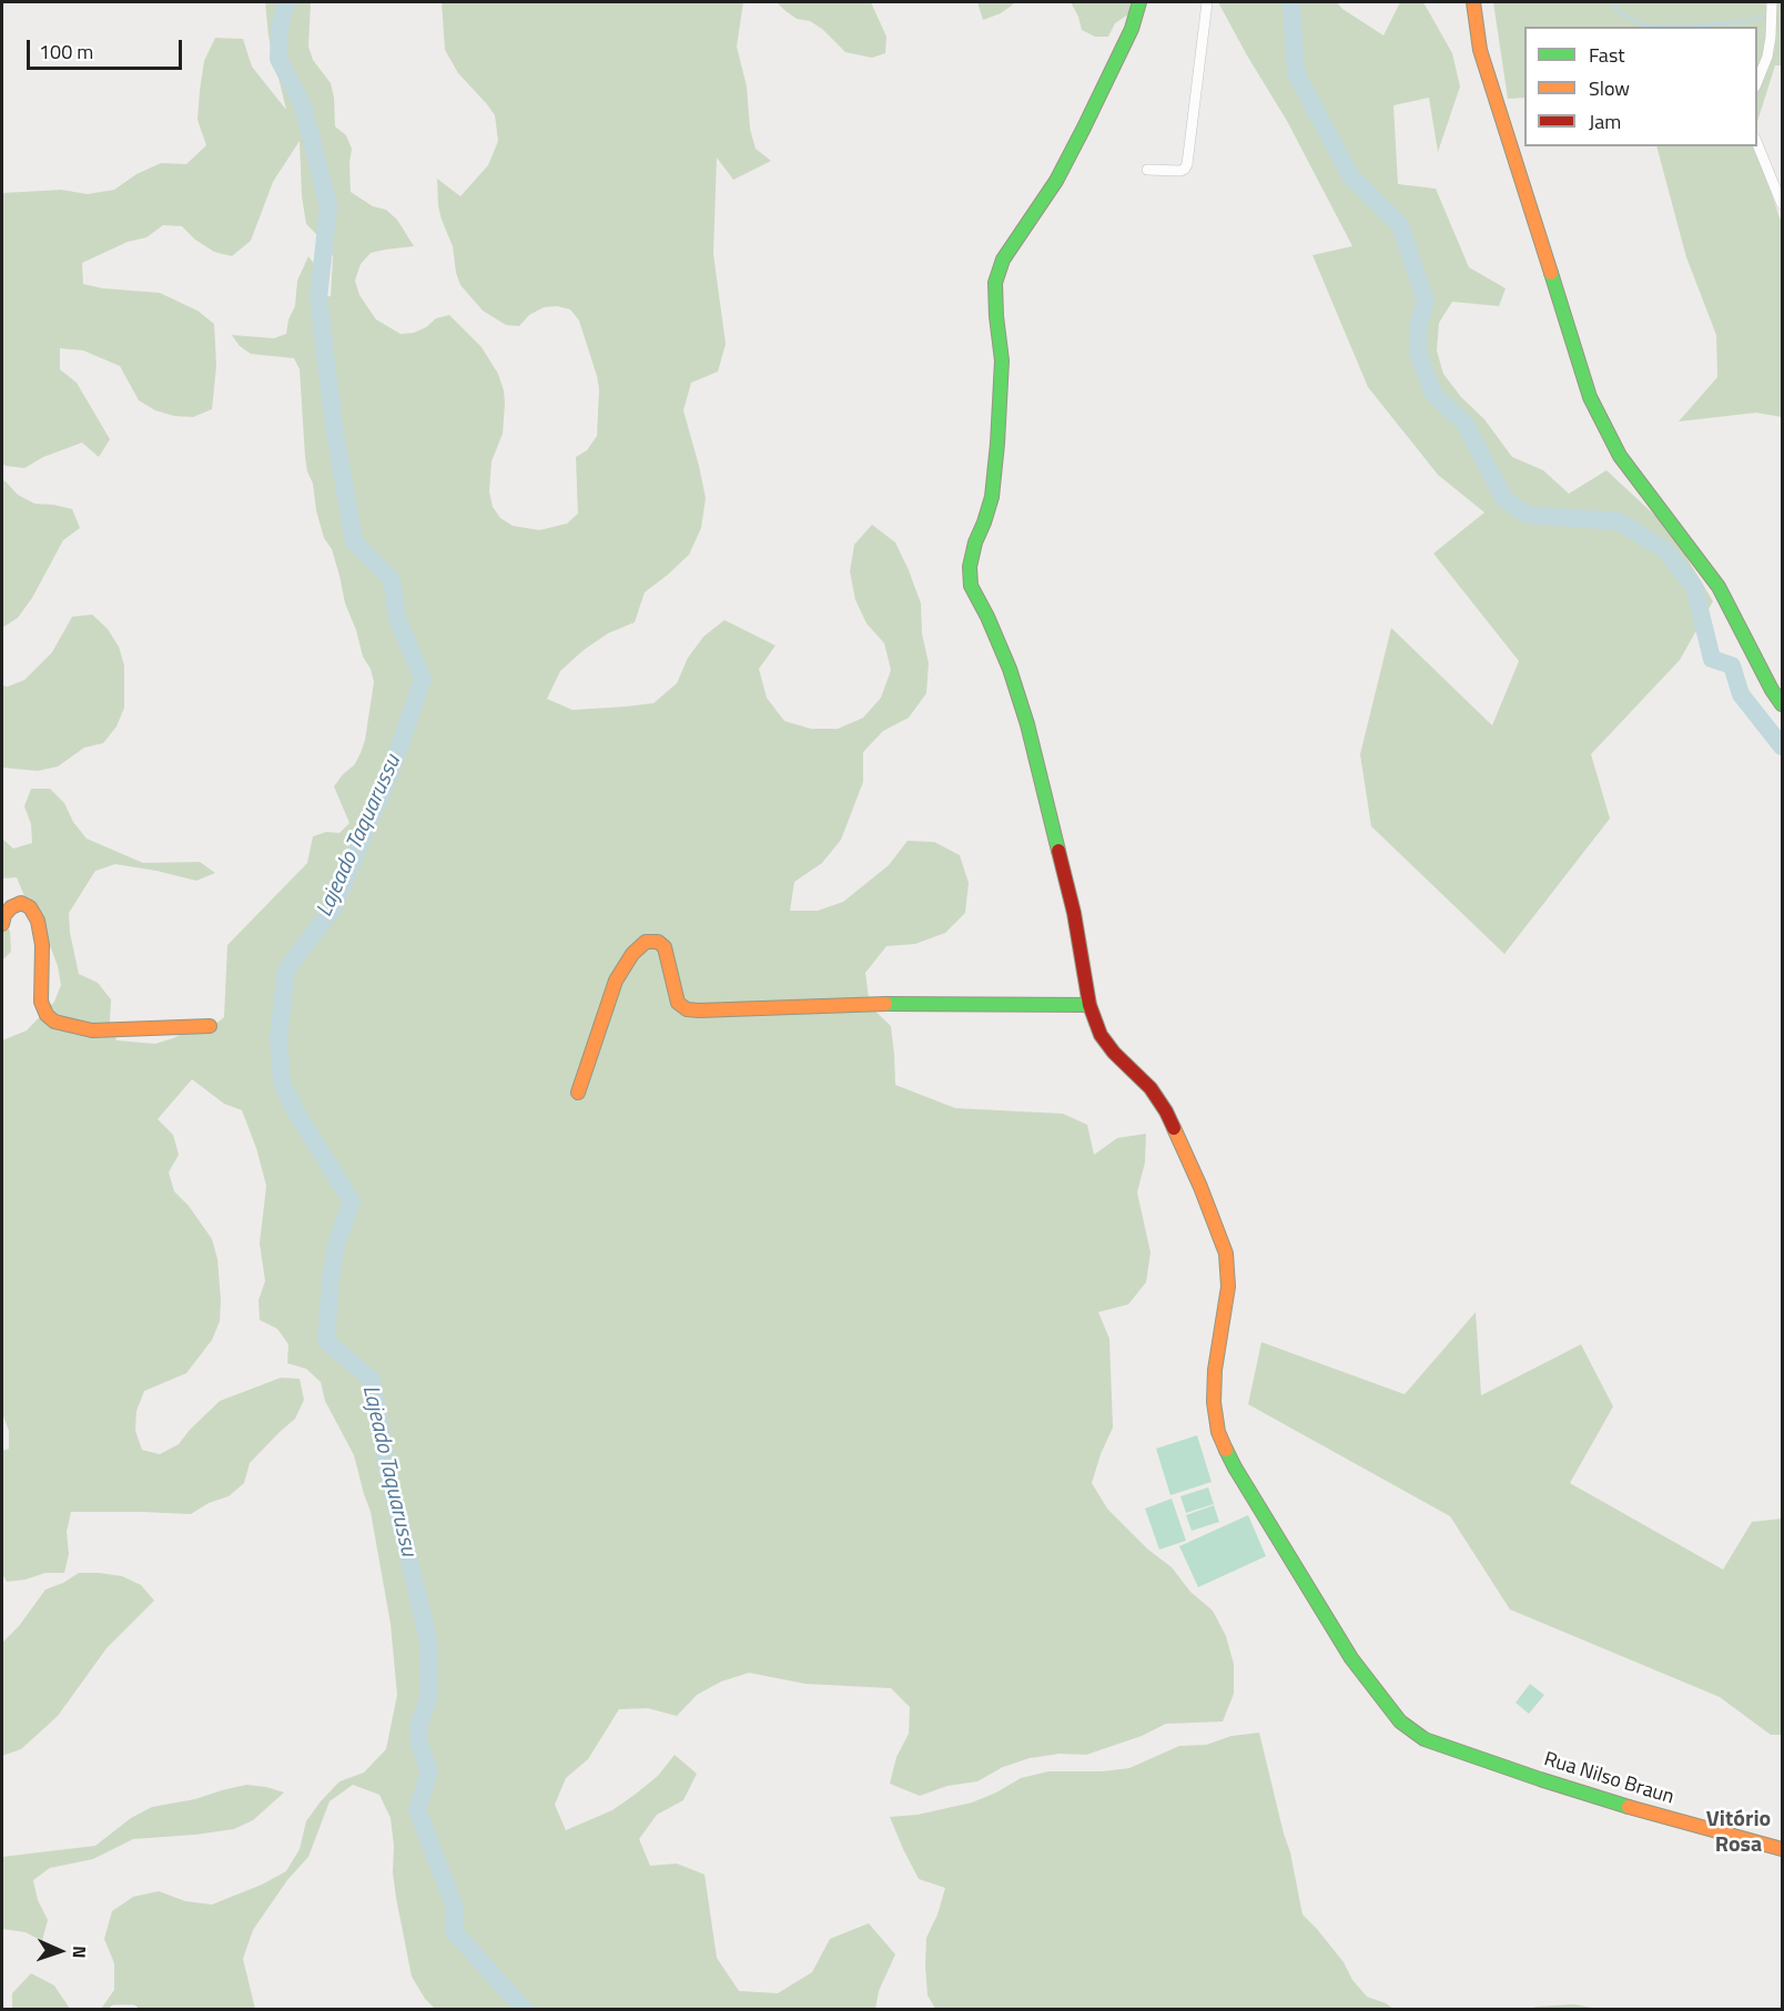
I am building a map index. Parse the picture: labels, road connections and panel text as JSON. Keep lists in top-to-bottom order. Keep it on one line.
{"streets":{"street":["Rua Nilso Braun"]},"districts":["Vitório Rosa"],"water":["Lajeado Taquarussu"],"legend":["Fast","Slow","Jam"],"scale_bar":"100 m","north":"right"}
